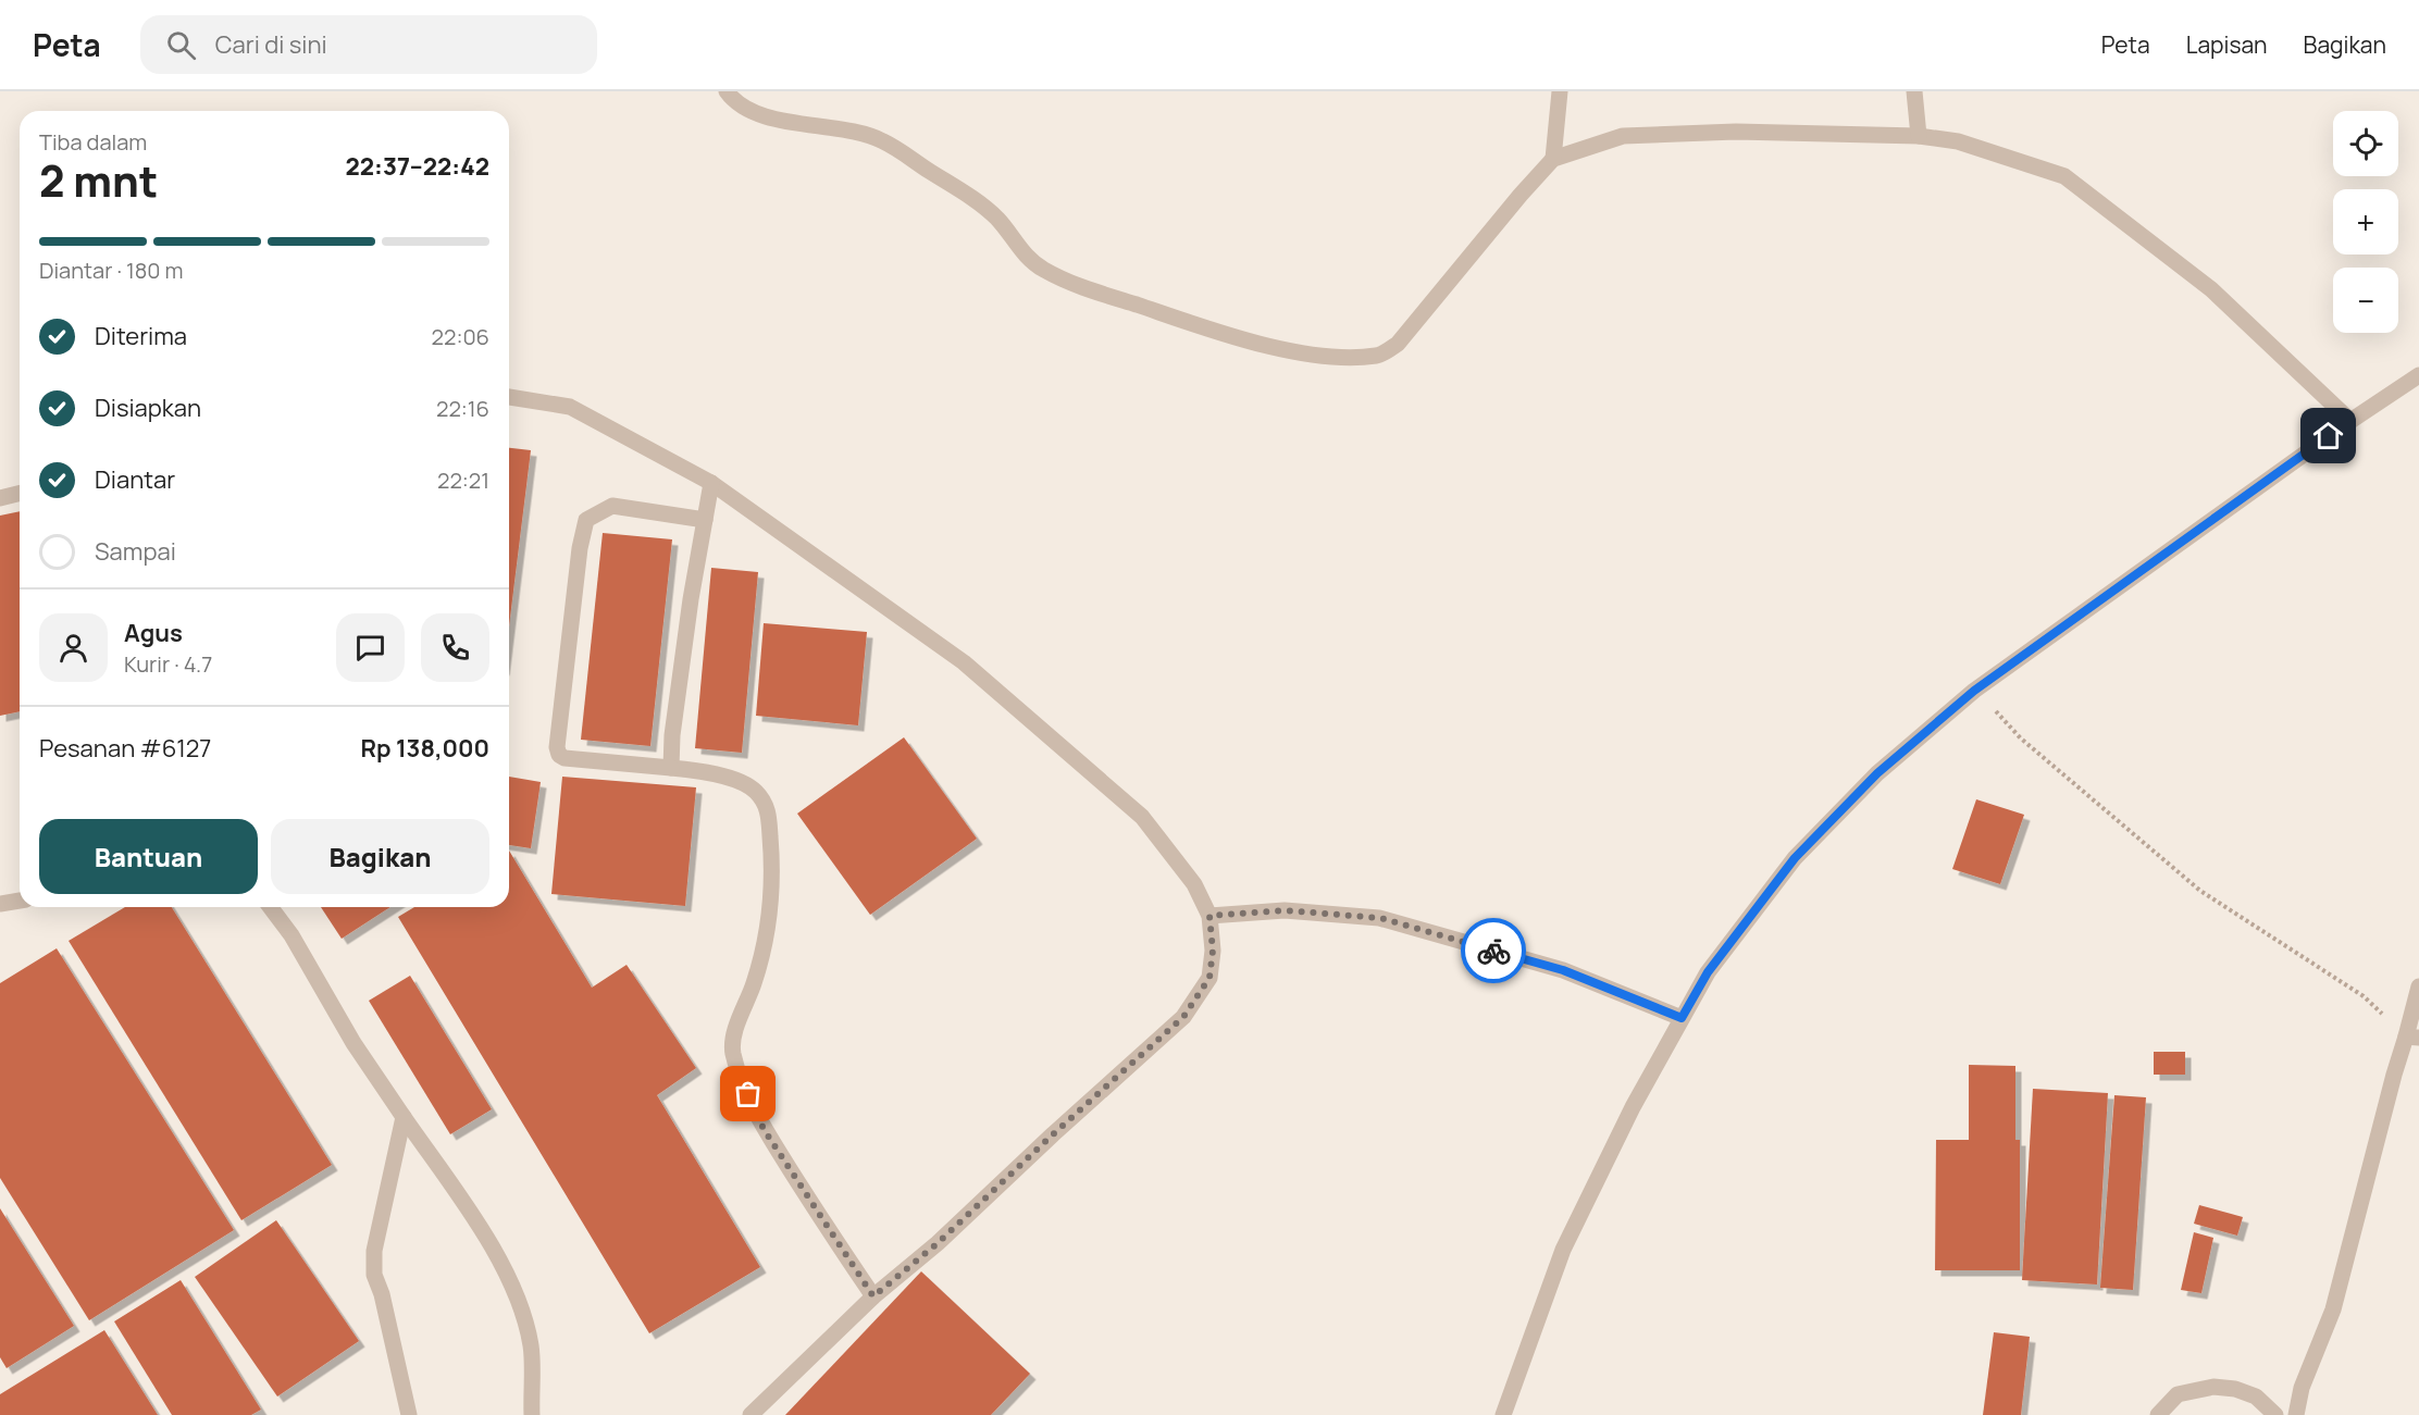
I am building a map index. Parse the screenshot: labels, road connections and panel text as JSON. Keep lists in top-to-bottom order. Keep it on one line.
{"page":{"header":"Peta","search":"Cari di sini","nav":["Peta","Lapisan","Bagikan"],"map_buttons":["+","−"],"heading":["2 mnt","Tiba dalam","22:37–22:42"],"panel":["Agus","Kurir · 4.7","Pesanan #6127","Rp 138,000"],"bar":"Diantar · 180 m","list":[["Diterima","22:06"],["Disiapkan","22:16"],["Diantar","22:21"],"Sampai"],"buttons":["Bantuan","Bagikan"]}}
